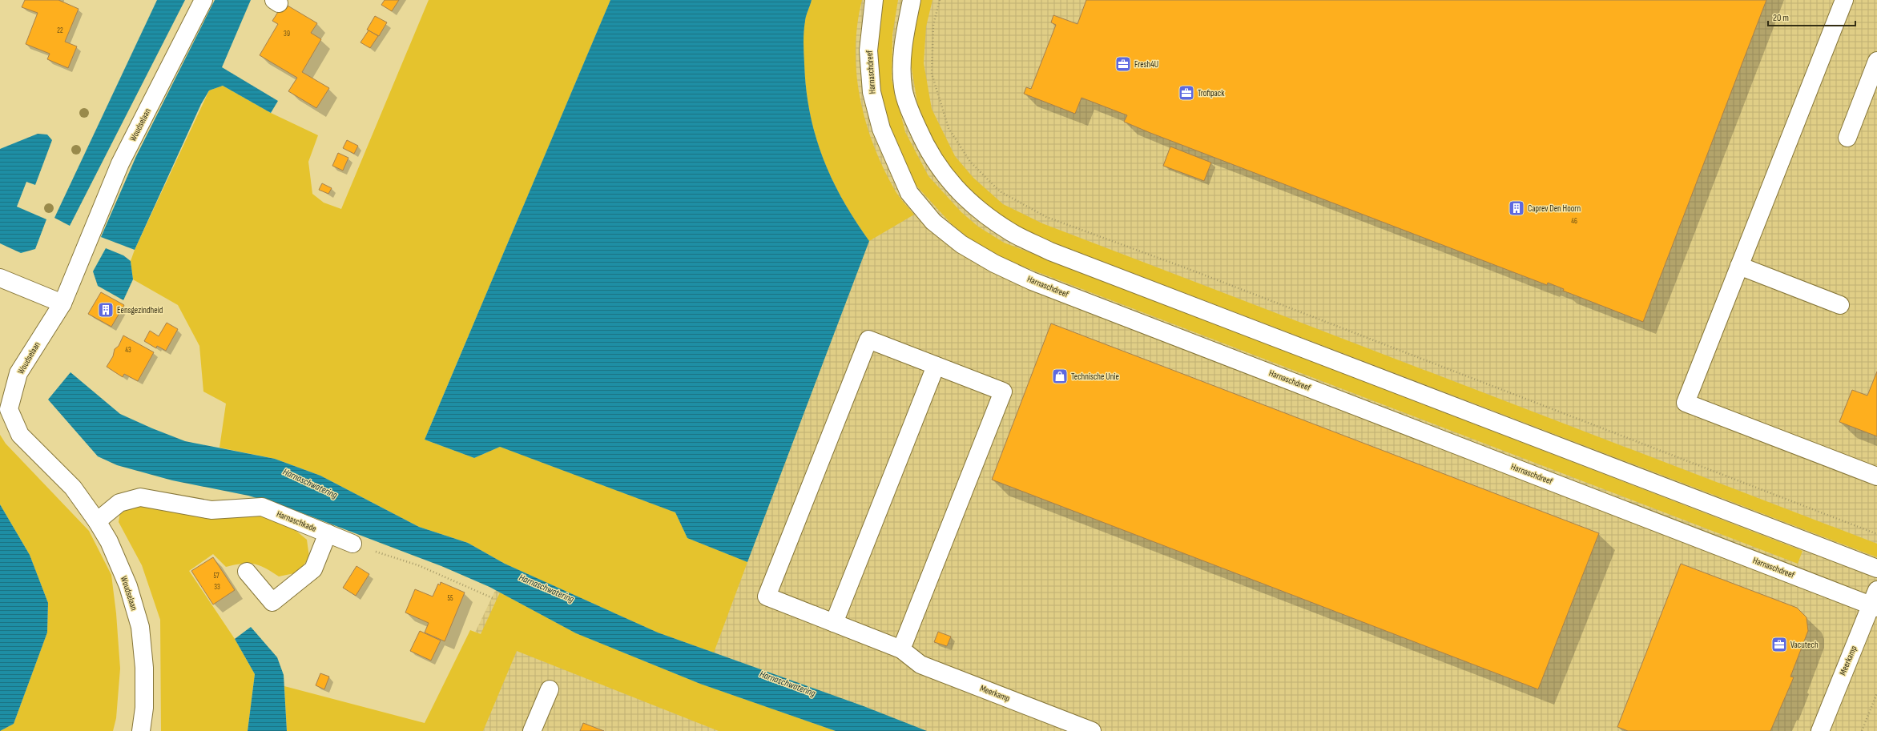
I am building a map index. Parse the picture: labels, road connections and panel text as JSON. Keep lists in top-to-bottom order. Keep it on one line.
{"streets":{"street":["Harnaschdreef","Woudselaan","Harnaschkade","Meerkamp"]},"crossings":[["Harnaschdreef","Meerkamp"],["Woudselaan","Harnaschkade"]],"water":["Harnaschwatering"],"places":{"office":["Fresh4U","Trofipack","Vacutech"],"building":["Caprev Den Hoorn","Eensgezindheid"],"shop":["Technische Unie"]},"house_numbers":["22","39","46","43","57","33","55"],"scale_bar":"20 m"}
